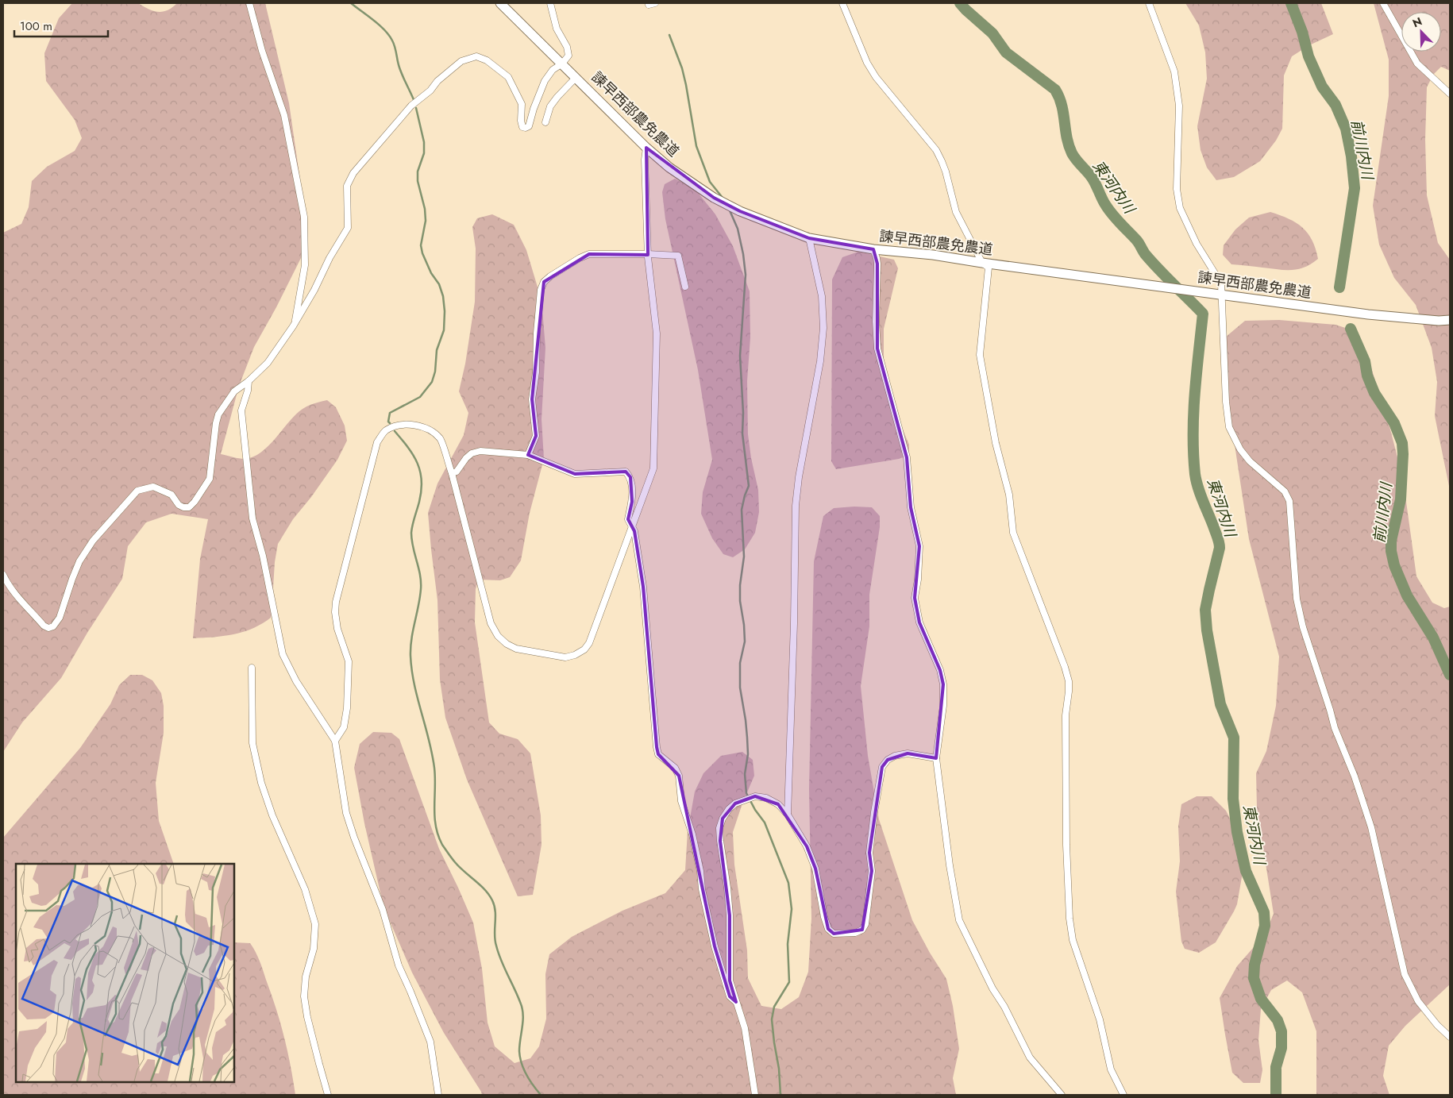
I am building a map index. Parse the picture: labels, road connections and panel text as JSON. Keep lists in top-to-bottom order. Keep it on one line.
{"streets":{"street":["諫早西部農免農道"]},"water":["前川内川","東河内川"],"scale_bar":"100 m","north":"top left"}
